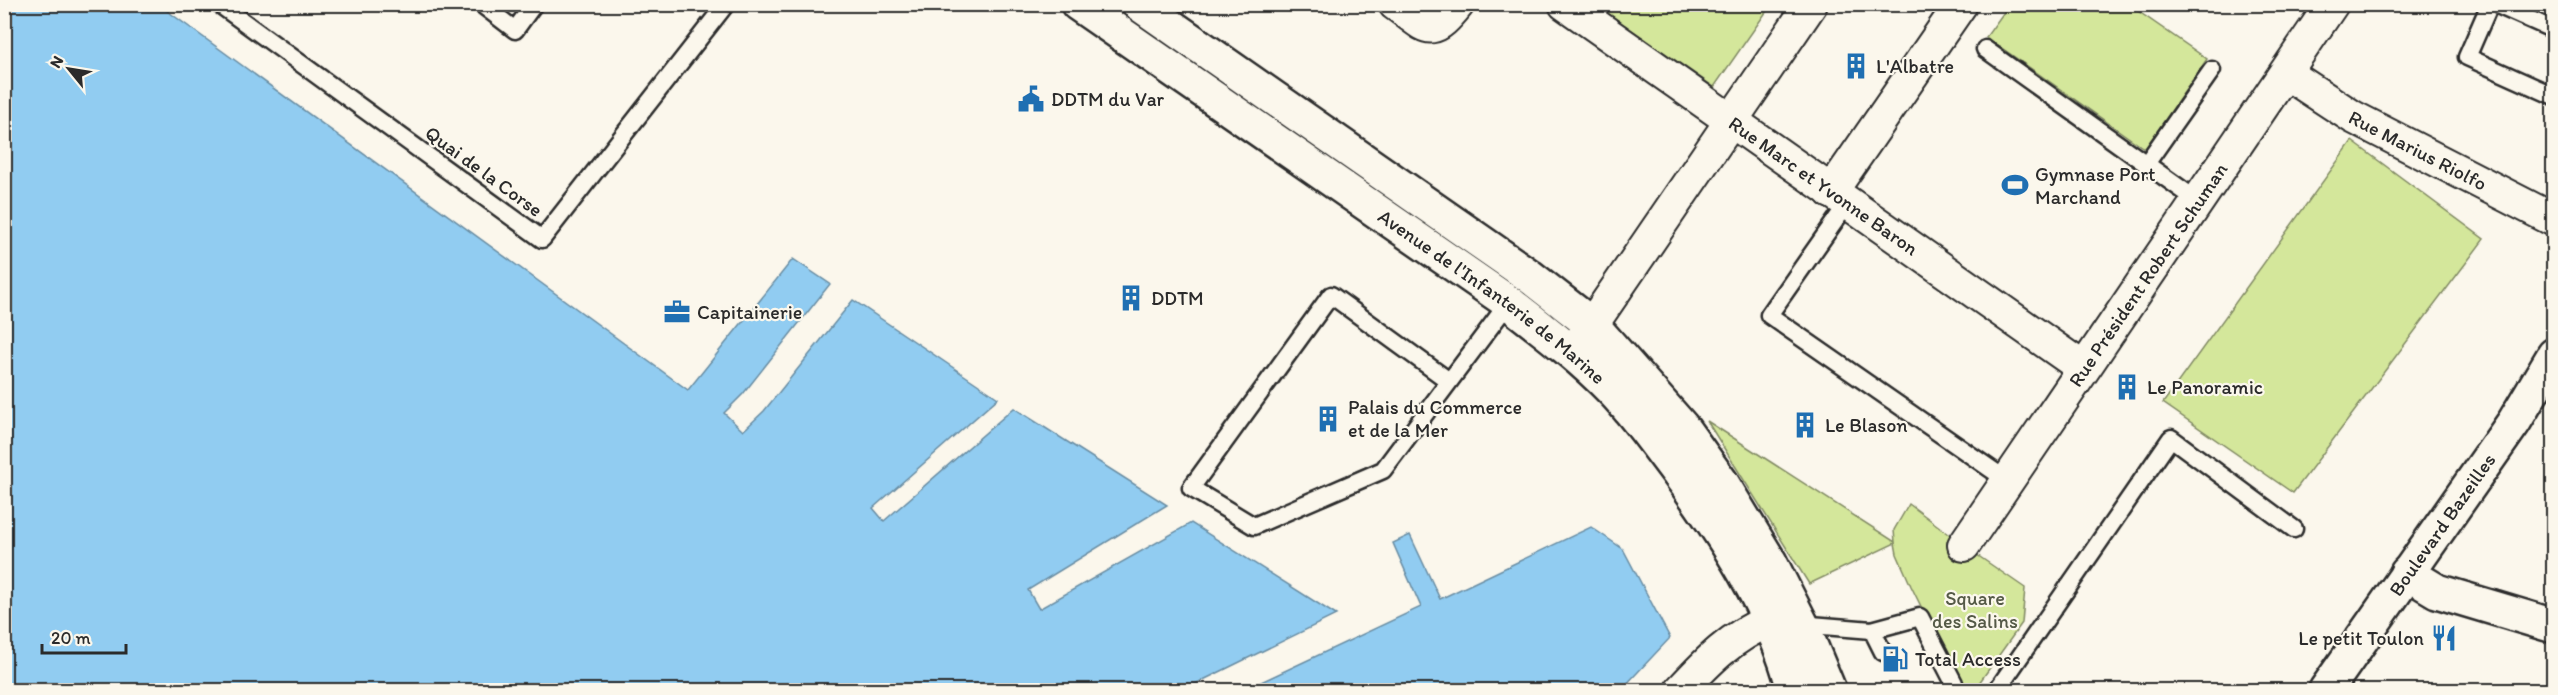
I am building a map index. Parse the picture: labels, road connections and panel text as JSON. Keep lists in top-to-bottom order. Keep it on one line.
{"streets":{"main road":["Avenue de l'Infanterie de Marine","Boulevard Bazeilles"],"street":["Rue Marius Riolfo","Rue Marc et Yvonne Baron","Rue Président Robert Schuman"],"lane":["Quai de la Corse"]},"crossings":[["Rue Marius Riolfo","Rue Président Robert Schuman"],["Rue Marc et Yvonne Baron","Rue Président Robert Schuman"]],"parks":["Square des Salins"],"places":{"building":["L'Albatre","DDTM","Le Panoramic","Palais du Commerce et de la Mer","Le Blason"],"public building":["DDTM du Var"],"sports":["Gymnase Port Marchand"],"office":["Capitainerie"],"restaurant":["Le petit Toulon"],"fuel station":["Total Access"]},"scale_bar":"20 m","north":"top left"}
